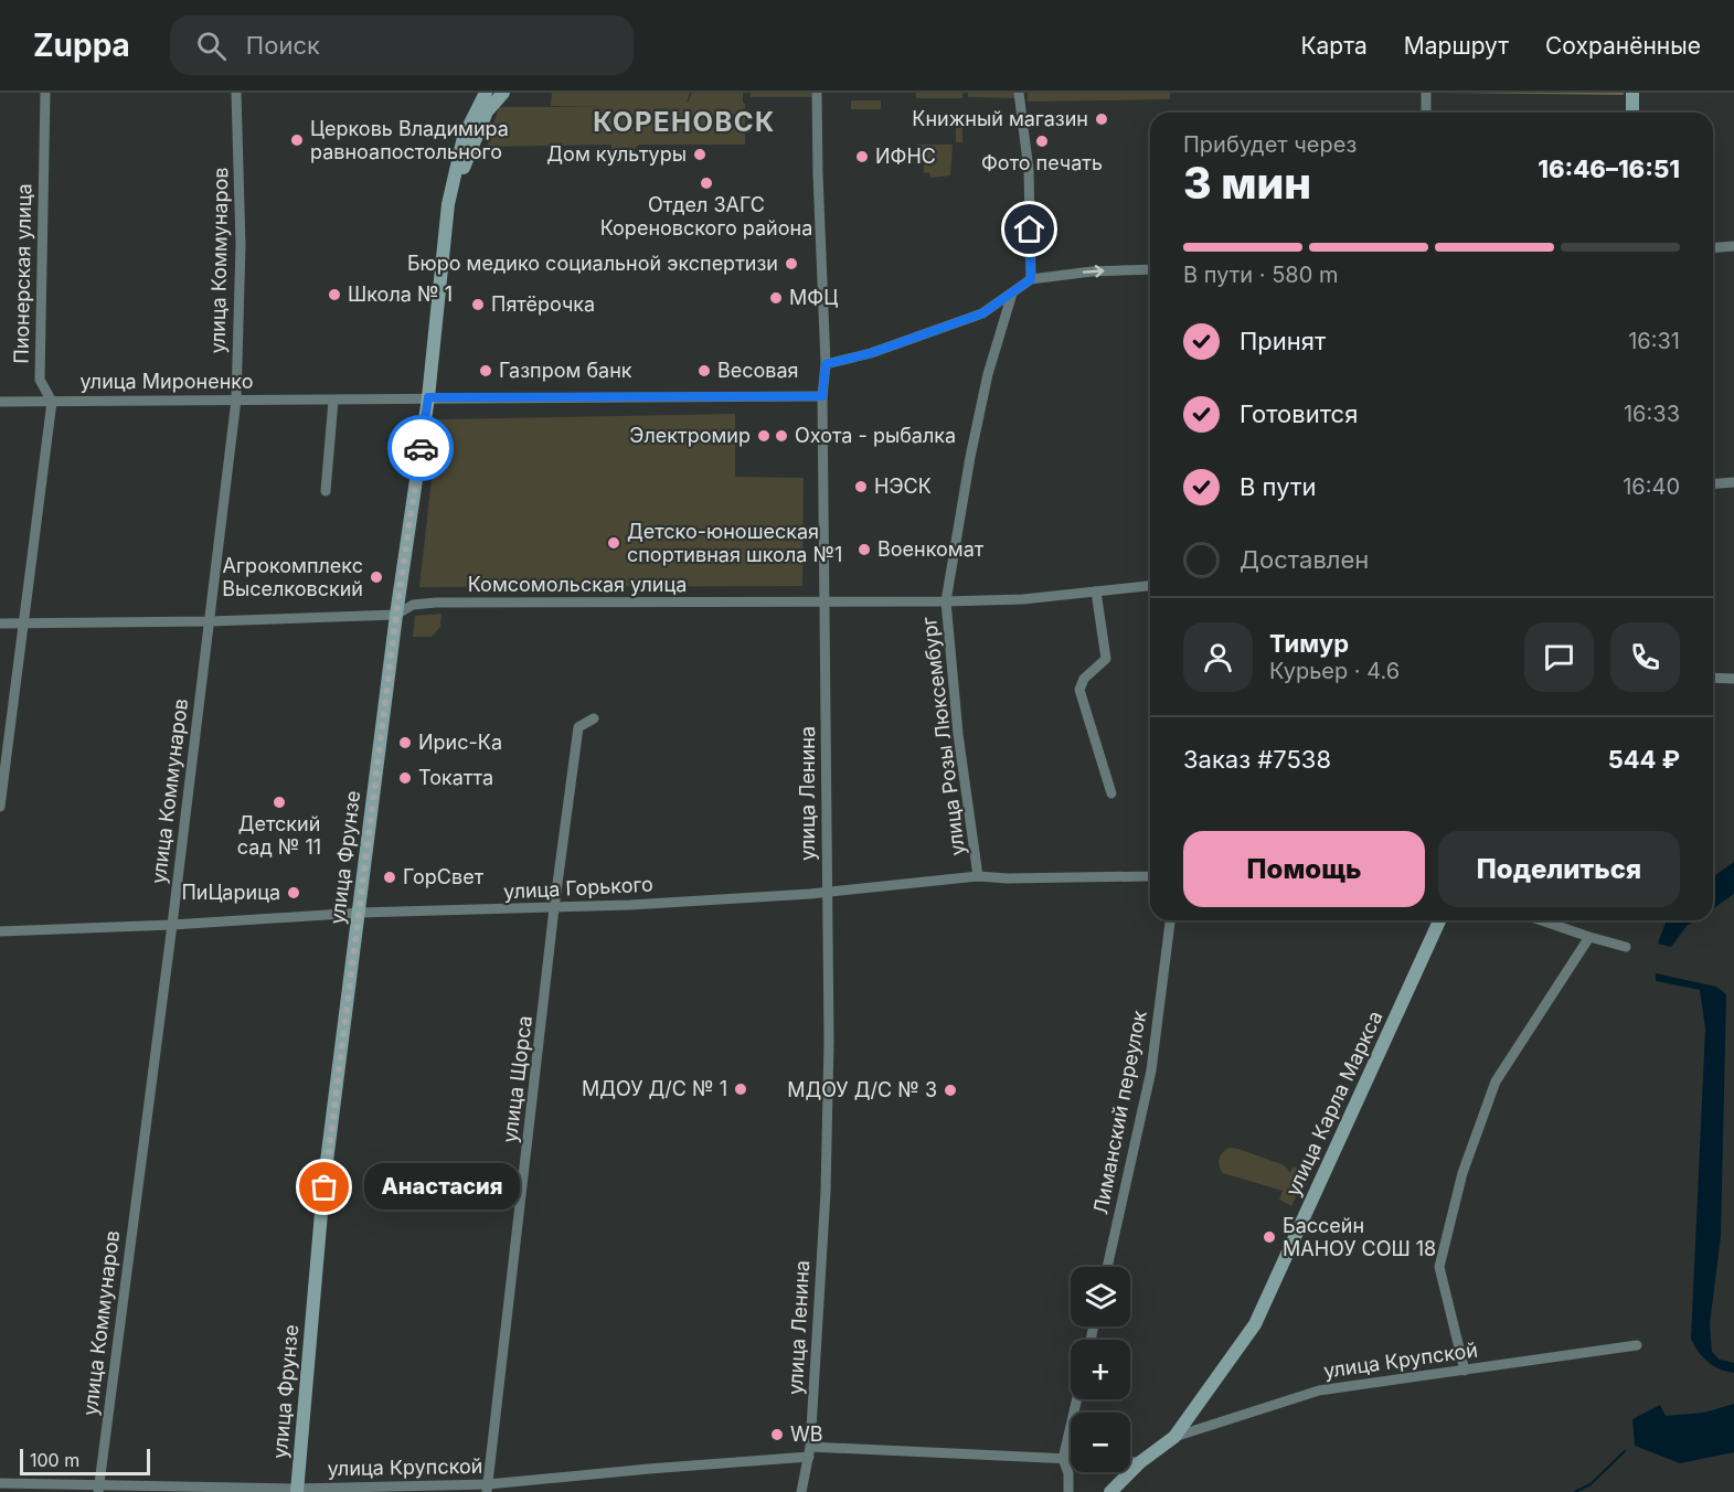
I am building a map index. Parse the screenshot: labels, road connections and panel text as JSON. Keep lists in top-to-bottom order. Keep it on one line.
{"streets":{"main road":["улица Фрунзе","улица Карла Маркса"],"street":["улица Коммунаров","Пионерская улица","улица Мироненко","Комсомольская улица","улица Розы Люксембург","улица Ленина","улица Горького","улица Щорса","Лиманский переулок","улица Крупской"]},"crossings":[["улица Коммунаров","улица Мироненко"],["улица Коммунаров","Комсомольская улица"],["улица Коммунаров","улица Горького"],["улица Коммунаров","улица Крупской"],["Пионерская улица","улица Мироненко"],["Пионерская улица","Комсомольская улица"],["улица Мироненко","улица Ленина"],["улица Мироненко","улица Фрунзе"],["Комсомольская улица","улица Розы Люксембург"],["Комсомольская улица","улица Ленина"],["Комсомольская улица","улица Фрунзе"],["улица Розы Люксембург","улица Горького"],["улица Ленина","улица Горького"],["улица Ленина","улица Крупской"],["улица Фрунзе","улица Горького"],["улица Фрунзе","улица Крупской"],["улица Горького","улица Щорса"],["улица Щорса","улица Крупской"],["улица Карла Маркса","улица Крупской"]],"districts":["КОРЕНОВСК"],"places":["Книжный магазин","Церковь Владимира равноапостольного","Фото печать","Дом культуры","ИФНС","Отдел ЗАГС Кореновского района","Бюро медико социальной экспертизи","Школа № 1","МФЦ","Пятёрочка","Газпром банк","Весовая","Электромир","Охота - рыбалка","НЭСК","Детско-юношеская спортивная школа №1","Военкомат","Агрокомплекс Выселковский","Ирис-Ка","Токатта","Детский сад № 11","ГорСвет","ПиЦарица","МДОУ Д/С № 1","МДОУ Д/С № 3","Анастасия","Бассейн МАНОУ СОШ 18","WB"],"scale_bar":"100 m","page":{"header":"Zuppa","search":"Поиск","nav":["Карта","Маршрут","Сохранённые"],"heading":["3 мин","Прибудет через","16:46–16:51"],"panel":["Тимур","Курьер · 4.6","Заказ #7538","544 ₽"],"bar":"В пути · 580 m","list":[["Принят","16:31"],["Готовится","16:33"],["В пути","16:40"],"Доставлен"],"buttons":["Помощь","Поделиться"],"bubble":"Анастасия","map_buttons":["+","−"],"scale":"100 m"}}
